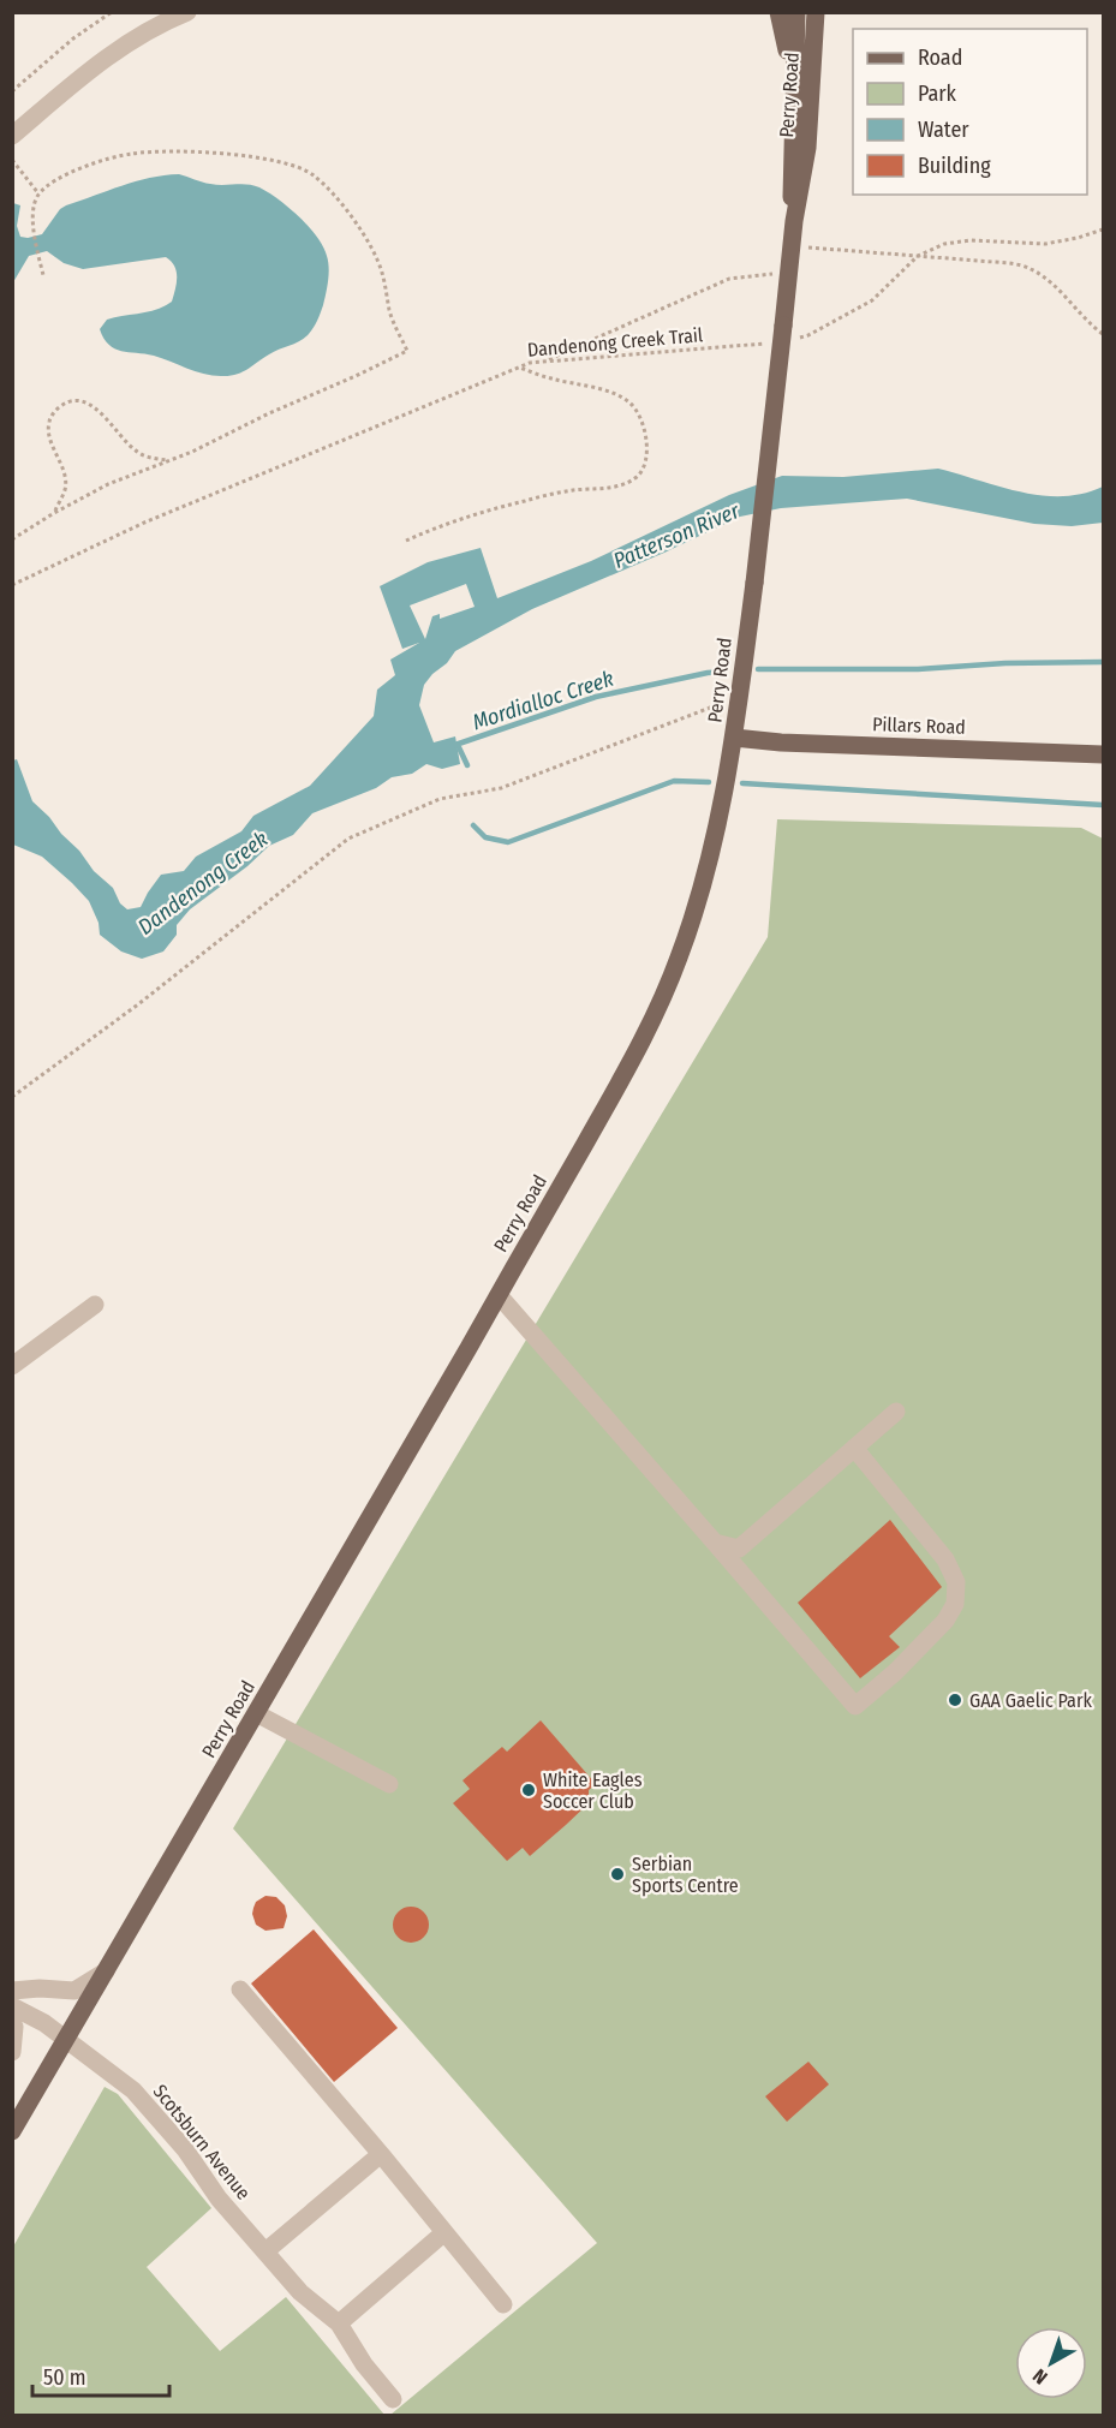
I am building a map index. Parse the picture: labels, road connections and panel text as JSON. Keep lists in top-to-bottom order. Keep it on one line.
{"streets":{"main road":["Perry Road","Pillars Road"],"street":["Scotsburn Avenue"],"path":["Dandenong Creek Trail"]},"crossings":[["Perry Road","Pillars Road"],["Perry Road","Scotsburn Avenue"]],"water":["Patterson River","Mordialloc Creek","Dandenong Creek"],"places":["GAA Gaelic Park","White Eagles Soccer Club","Serbian Sports Centre"],"legend":["Road","Park","Water","Building"],"scale_bar":"50 m","north":"bottom left"}
